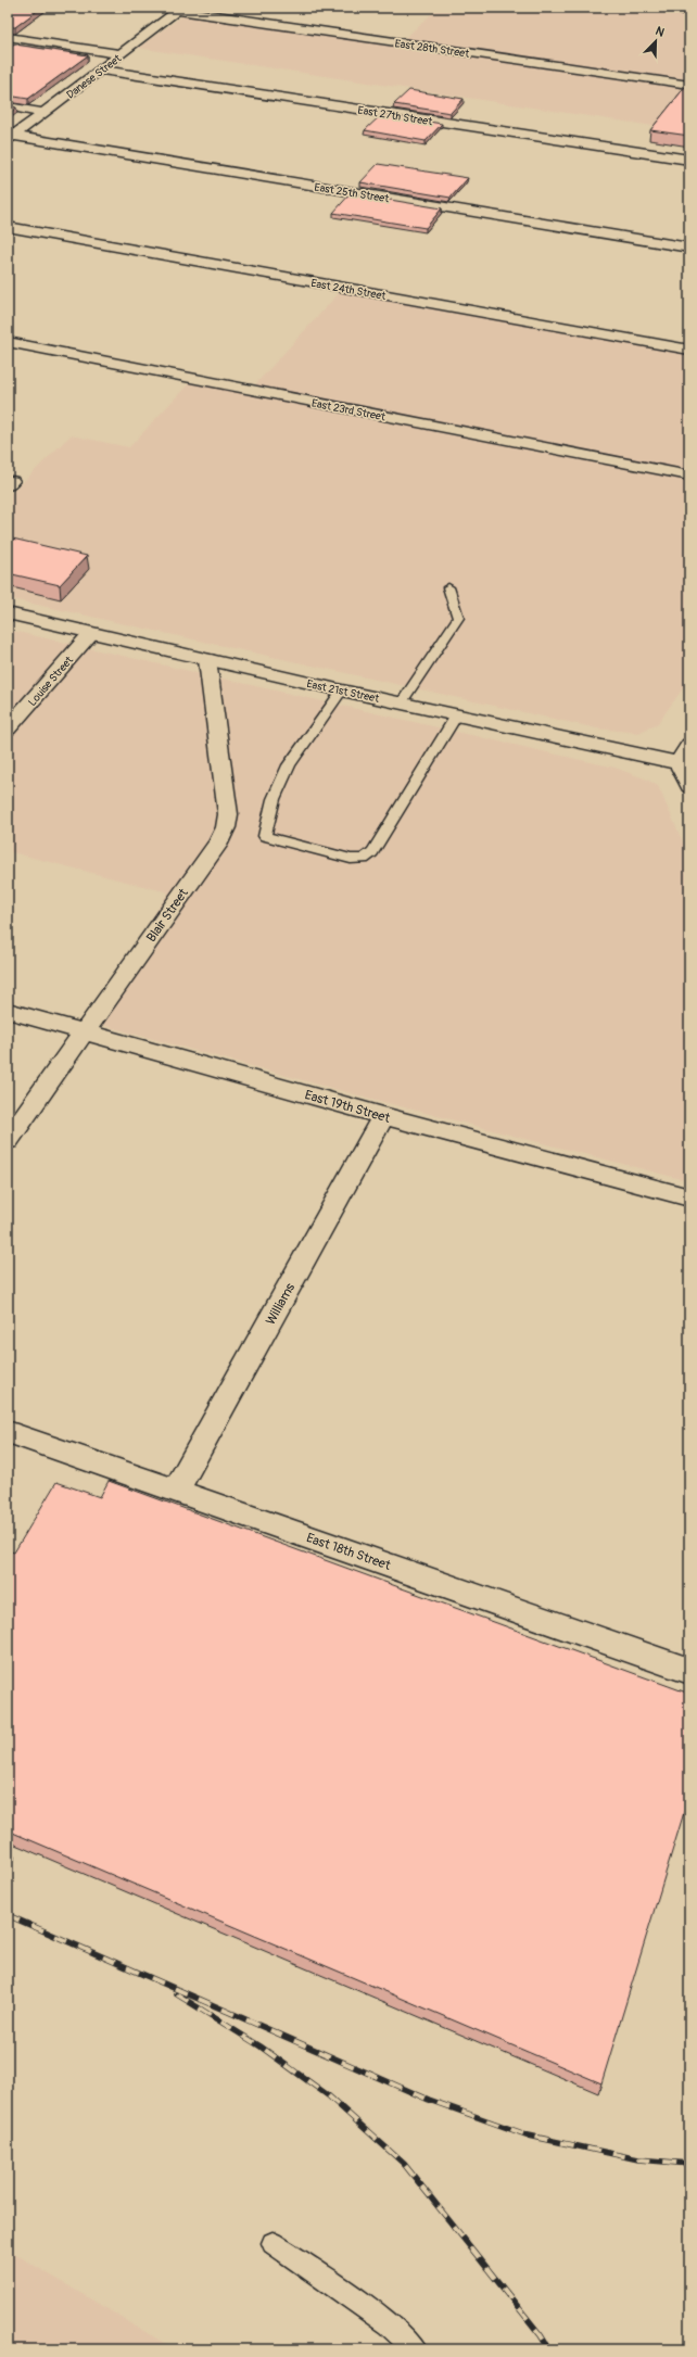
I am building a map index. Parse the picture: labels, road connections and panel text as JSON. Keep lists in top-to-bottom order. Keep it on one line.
{"streets":{"street":["East 28th Street","Danese Street","East 27th Street","East 25th Street","East 24th Street","East 23rd Street","Louise Street","East 21st Street","Blair Street","East 19th Street","Williams","East 18th Street"]},"crossings":[["East 28th Street","Danese Street"],["Danese Street","East 27th Street"],["Danese Street","East 25th Street"],["Louise Street","East 21st Street"],["East 21st Street","Blair Street"],["Blair Street","East 19th Street"],["East 19th Street","Williams"],["Williams","East 18th Street"]],"north":"top right"}
